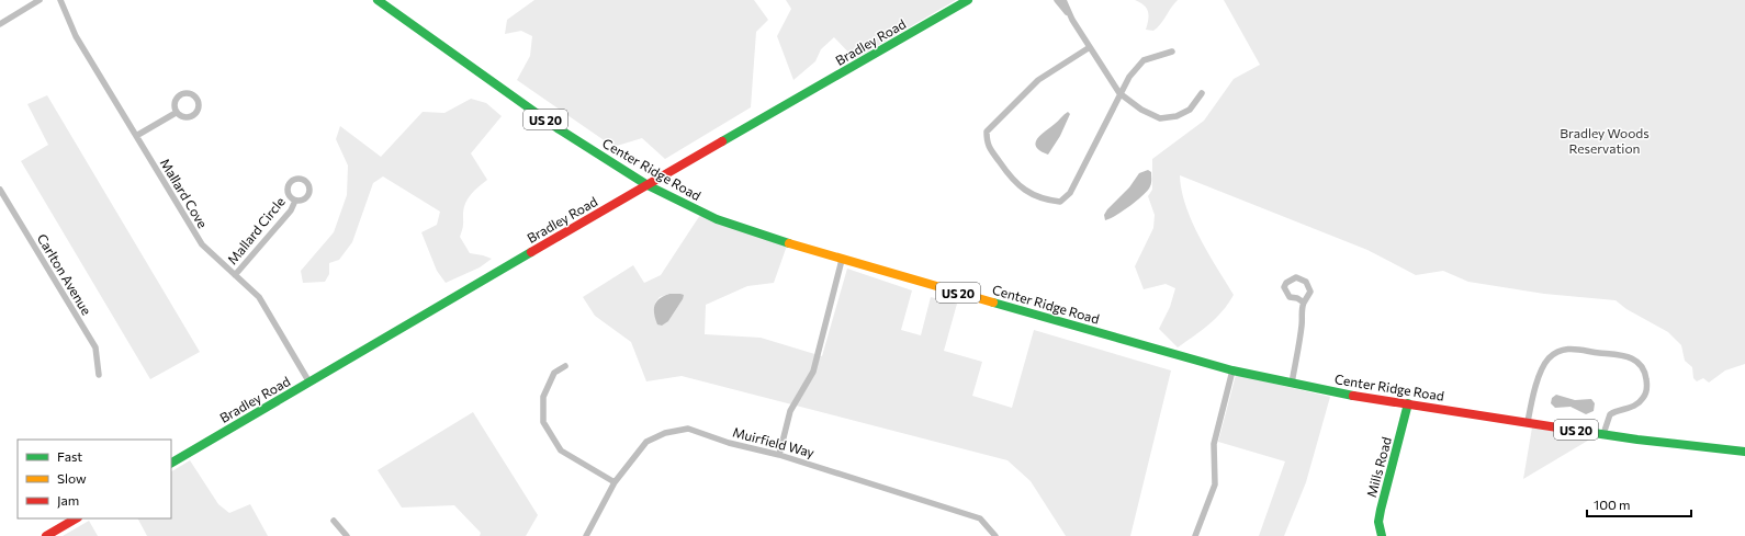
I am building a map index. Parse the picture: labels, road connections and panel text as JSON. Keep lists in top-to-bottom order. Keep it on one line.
{"streets":{"main road":["Bradley Road","US 20","Center Ridge Road","Mills Road"],"street":["Mallard Cove","Mallard Circle","Carlton Avenue","Muirfield Way"]},"crossings":[["Bradley Road","Center Ridge Road"],["Bradley Road","Mallard Cove"],["Center Ridge Road","Mills Road"],["Mallard Cove","Mallard Circle"]],"parks":["Bradley Woods Reservation"],"legend":["Fast","Slow","Jam"],"scale_bar":"100 m"}
